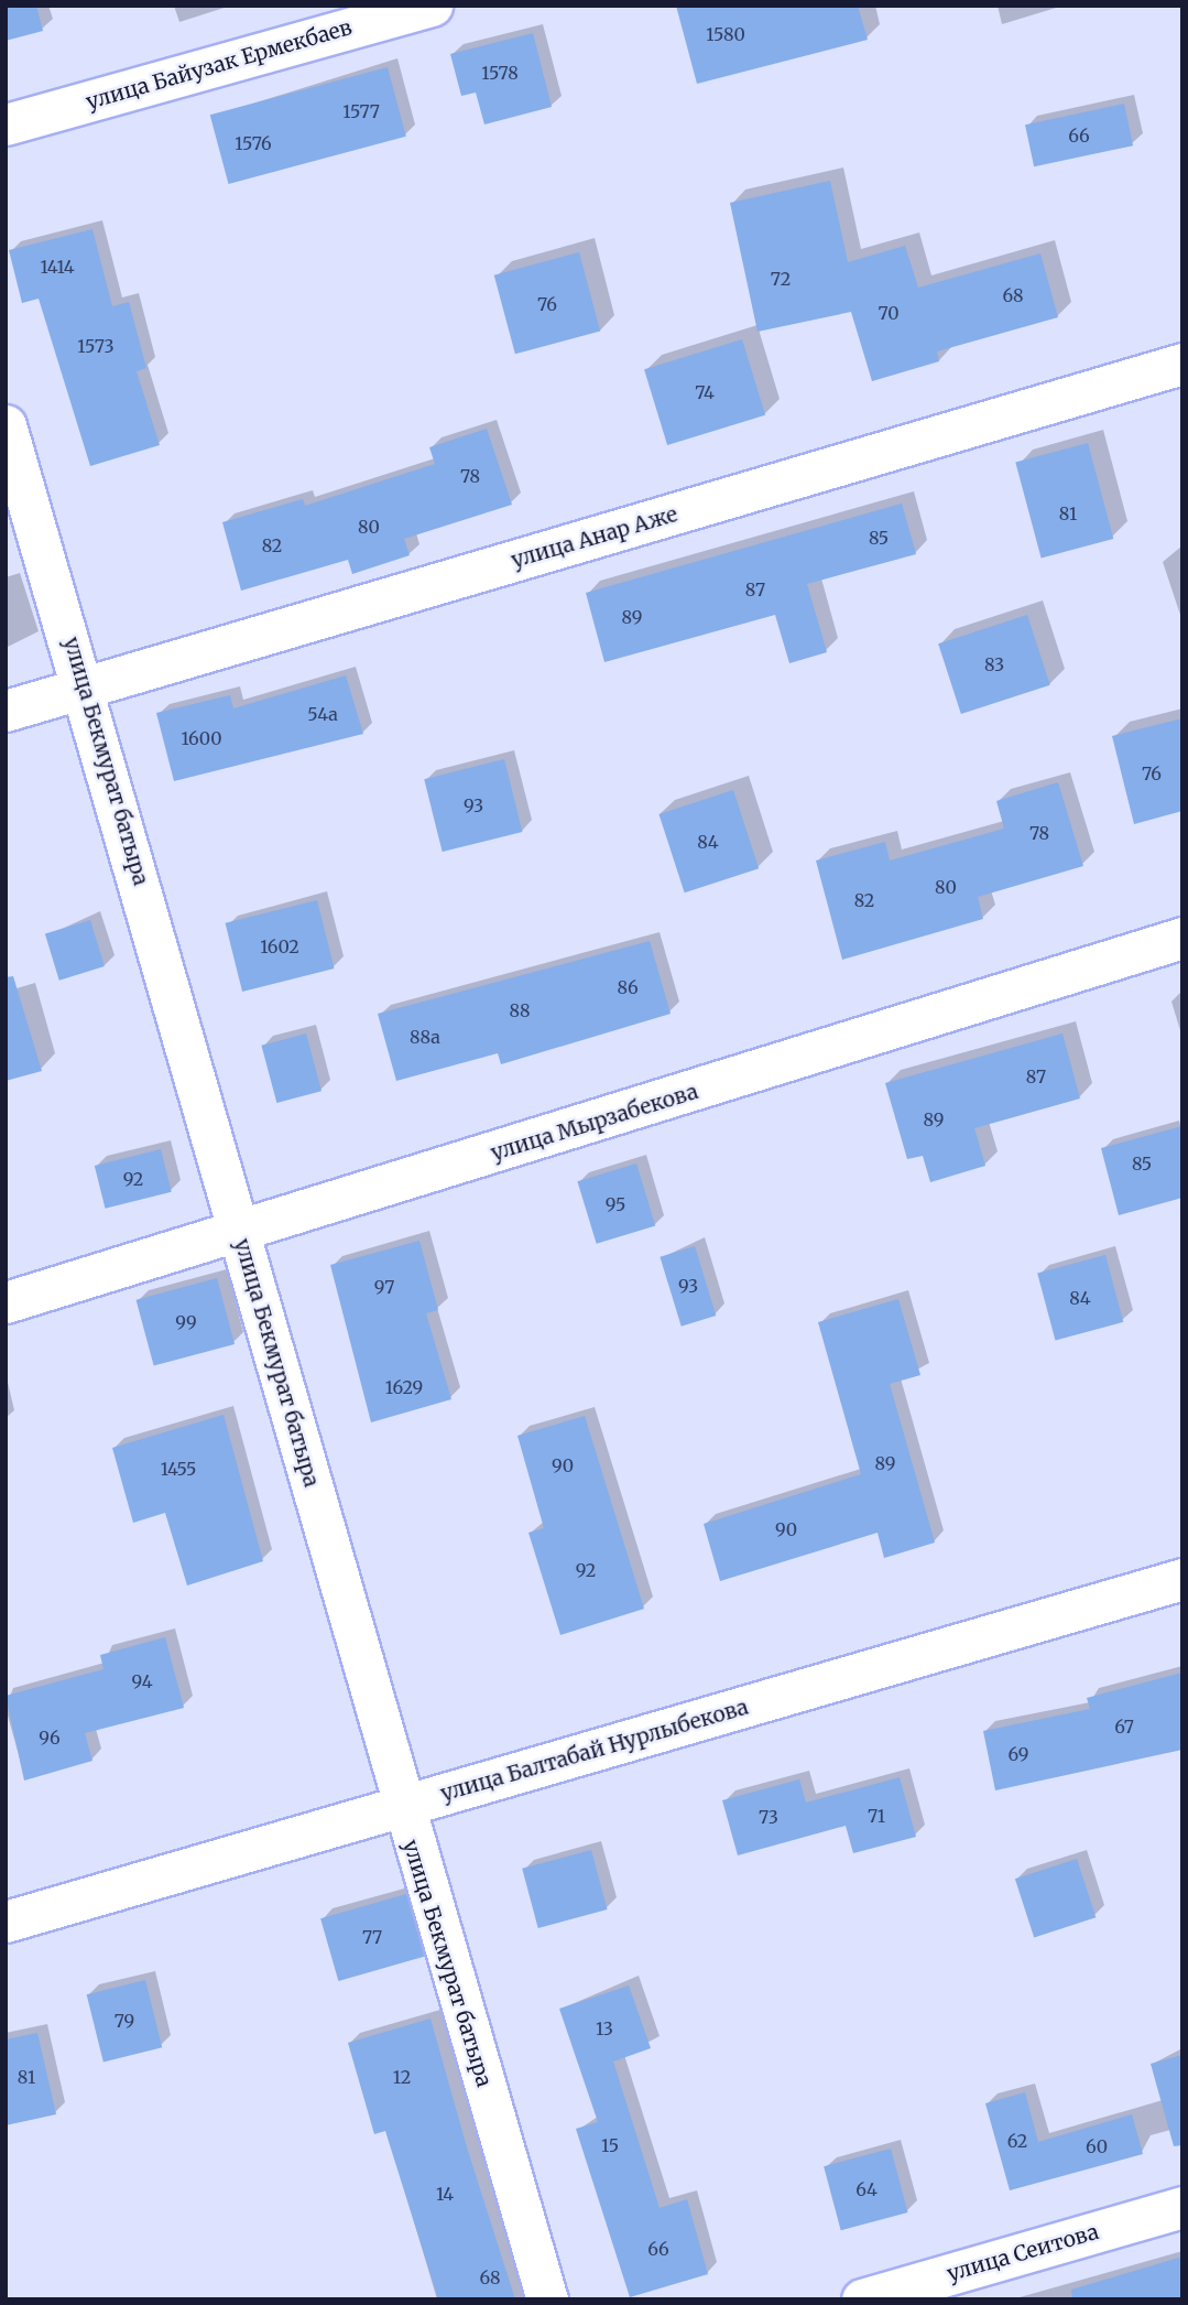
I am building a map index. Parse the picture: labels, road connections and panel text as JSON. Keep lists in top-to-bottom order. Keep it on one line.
{"streets":{"street":["улица Байузак Ермекбаев","улица Анар Аже","улица Бекмурат батыра","улица Мырзабекова","улица Балтабай Нурлыбекова","улица Сеитова"]},"crossings":[["улица Анар Аже","улица Бекмурат батыра"],["улица Бекмурат батыра","улица Мырзабекова"],["улица Бекмурат батыра","улица Балтабай Нурлыбекова"]],"house_numbers":["1580","1578","1577","66","1576","1414","72","68","76","70","1573","74","78","81","80","85","82","87","89","83","54а","1600","76","93","78","84","80","82","1602","86","88","88а","87","89","85","92","95","93","97","84","99","1629","89","90","1455","90","92","94","67","96","69","71","73","77","79","13","81","12","62","15","60","64","14","66","68"]}
